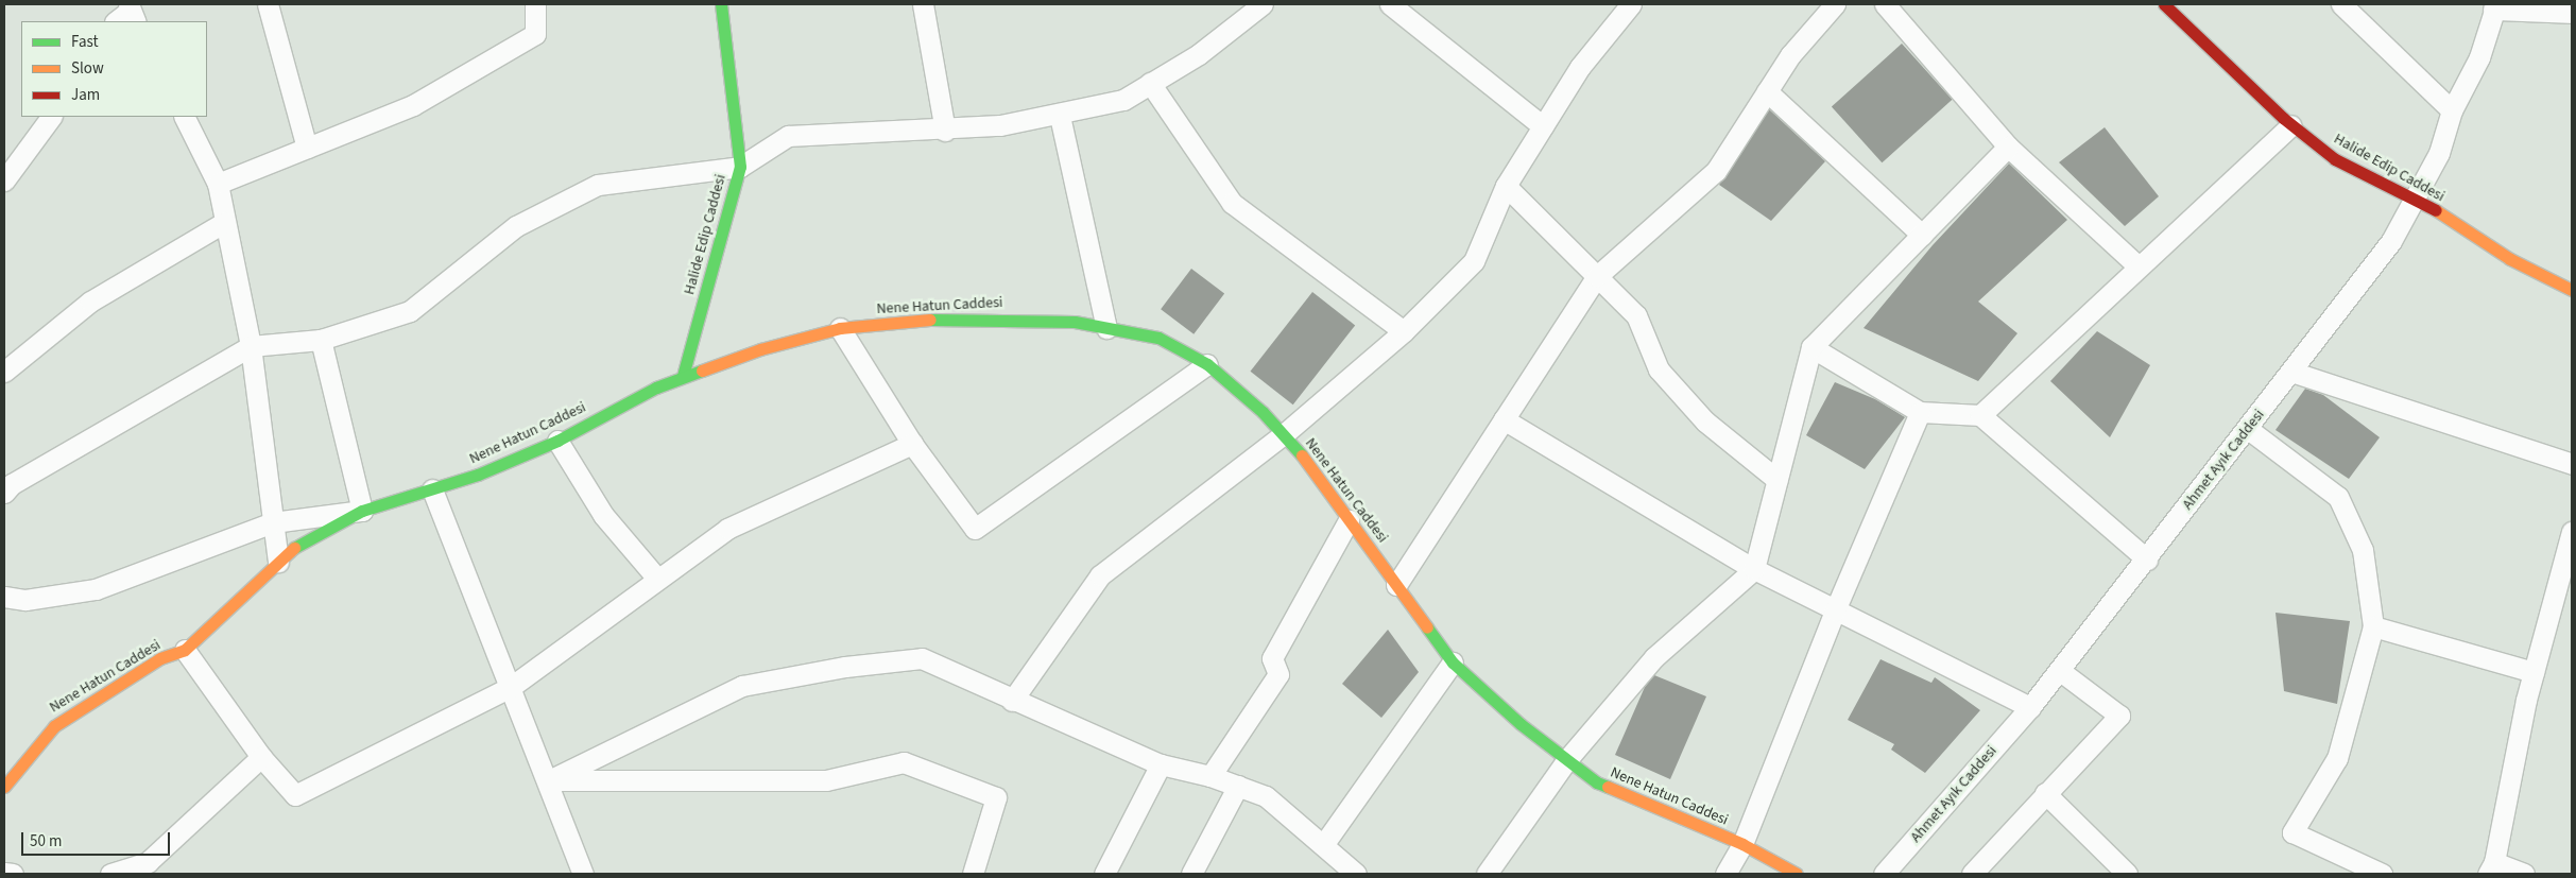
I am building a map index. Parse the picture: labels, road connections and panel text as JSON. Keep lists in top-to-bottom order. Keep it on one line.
{"streets":{"street":["Halide Edip Caddesi","Nene Hatun Caddesi","Ahmet Ayık Caddesi"]},"crossings":[["Halide Edip Caddesi","Nene Hatun Caddesi"],["Halide Edip Caddesi","Ahmet Ayık Caddesi"]],"legend":["Fast","Slow","Jam"],"scale_bar":"50 m"}
